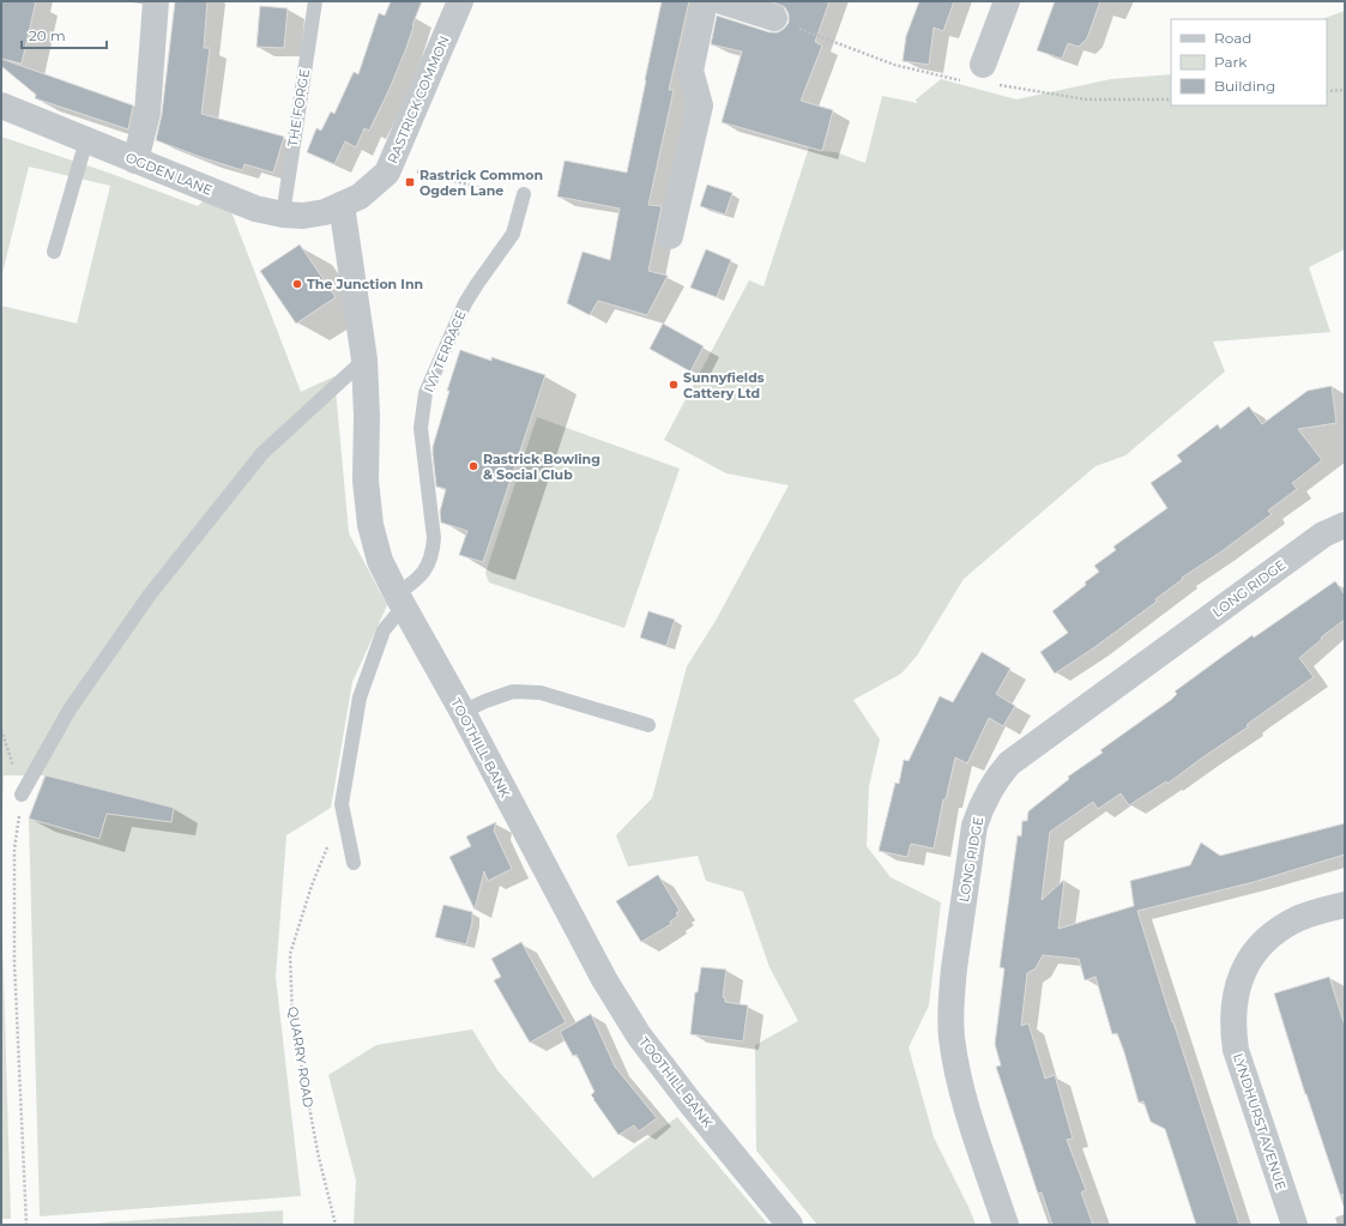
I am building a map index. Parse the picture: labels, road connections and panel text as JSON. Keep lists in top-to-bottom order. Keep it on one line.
{"streets":{"street":["RASTRICK COMMON","OGDEN LANE","LONG RIDGE","TOOTHILL BANK","LYNDHURST AVENUE"],"lane":["THE FORGE","IVY TERRACE"],"path":["QUARRY ROAD"]},"crossings":[["RASTRICK COMMON","OGDEN LANE"],["RASTRICK COMMON","TOOTHILL BANK"],["THE FORGE","OGDEN LANE"],["OGDEN LANE","TOOTHILL BANK"],["IVY TERRACE","TOOTHILL BANK"]],"places":{"transit":["Rastrick Common Ogden Lane"],"other":["The Junction Inn","Sunnyfields Cattery Ltd","Rastrick Bowling & Social Club"]},"legend":["Road","Park","Building"],"scale_bar":"20 m"}
